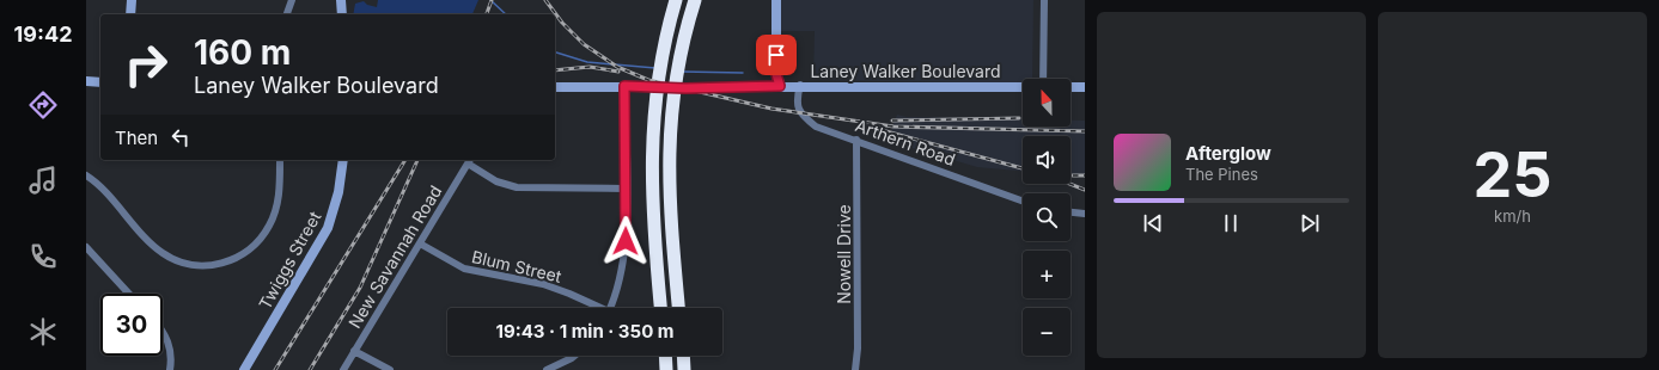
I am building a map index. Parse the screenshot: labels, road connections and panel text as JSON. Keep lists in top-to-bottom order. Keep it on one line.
{"streets":{"main road":["Laney Walker Boulevard","Twiggs Street"],"street":["Arthern Road","Nowell Drive","New Savannah Road","Blum Street"]},"crossings":[["Laney Walker Boulevard","Arthern Road"],["Arthern Road","Nowell Drive"],["New Savannah Road","Blum Street"]],"north":"top","page":{"tabs":"19:42","tile":["25","km/h"],"turn":["160 m","Laney Walker Boulevard"],"map_buttons":["+","−"],"then":"Then","song":["Afterglow","The Pines"],"limit":"30","trip":"19:43 · 1 min · 350 m"}}
